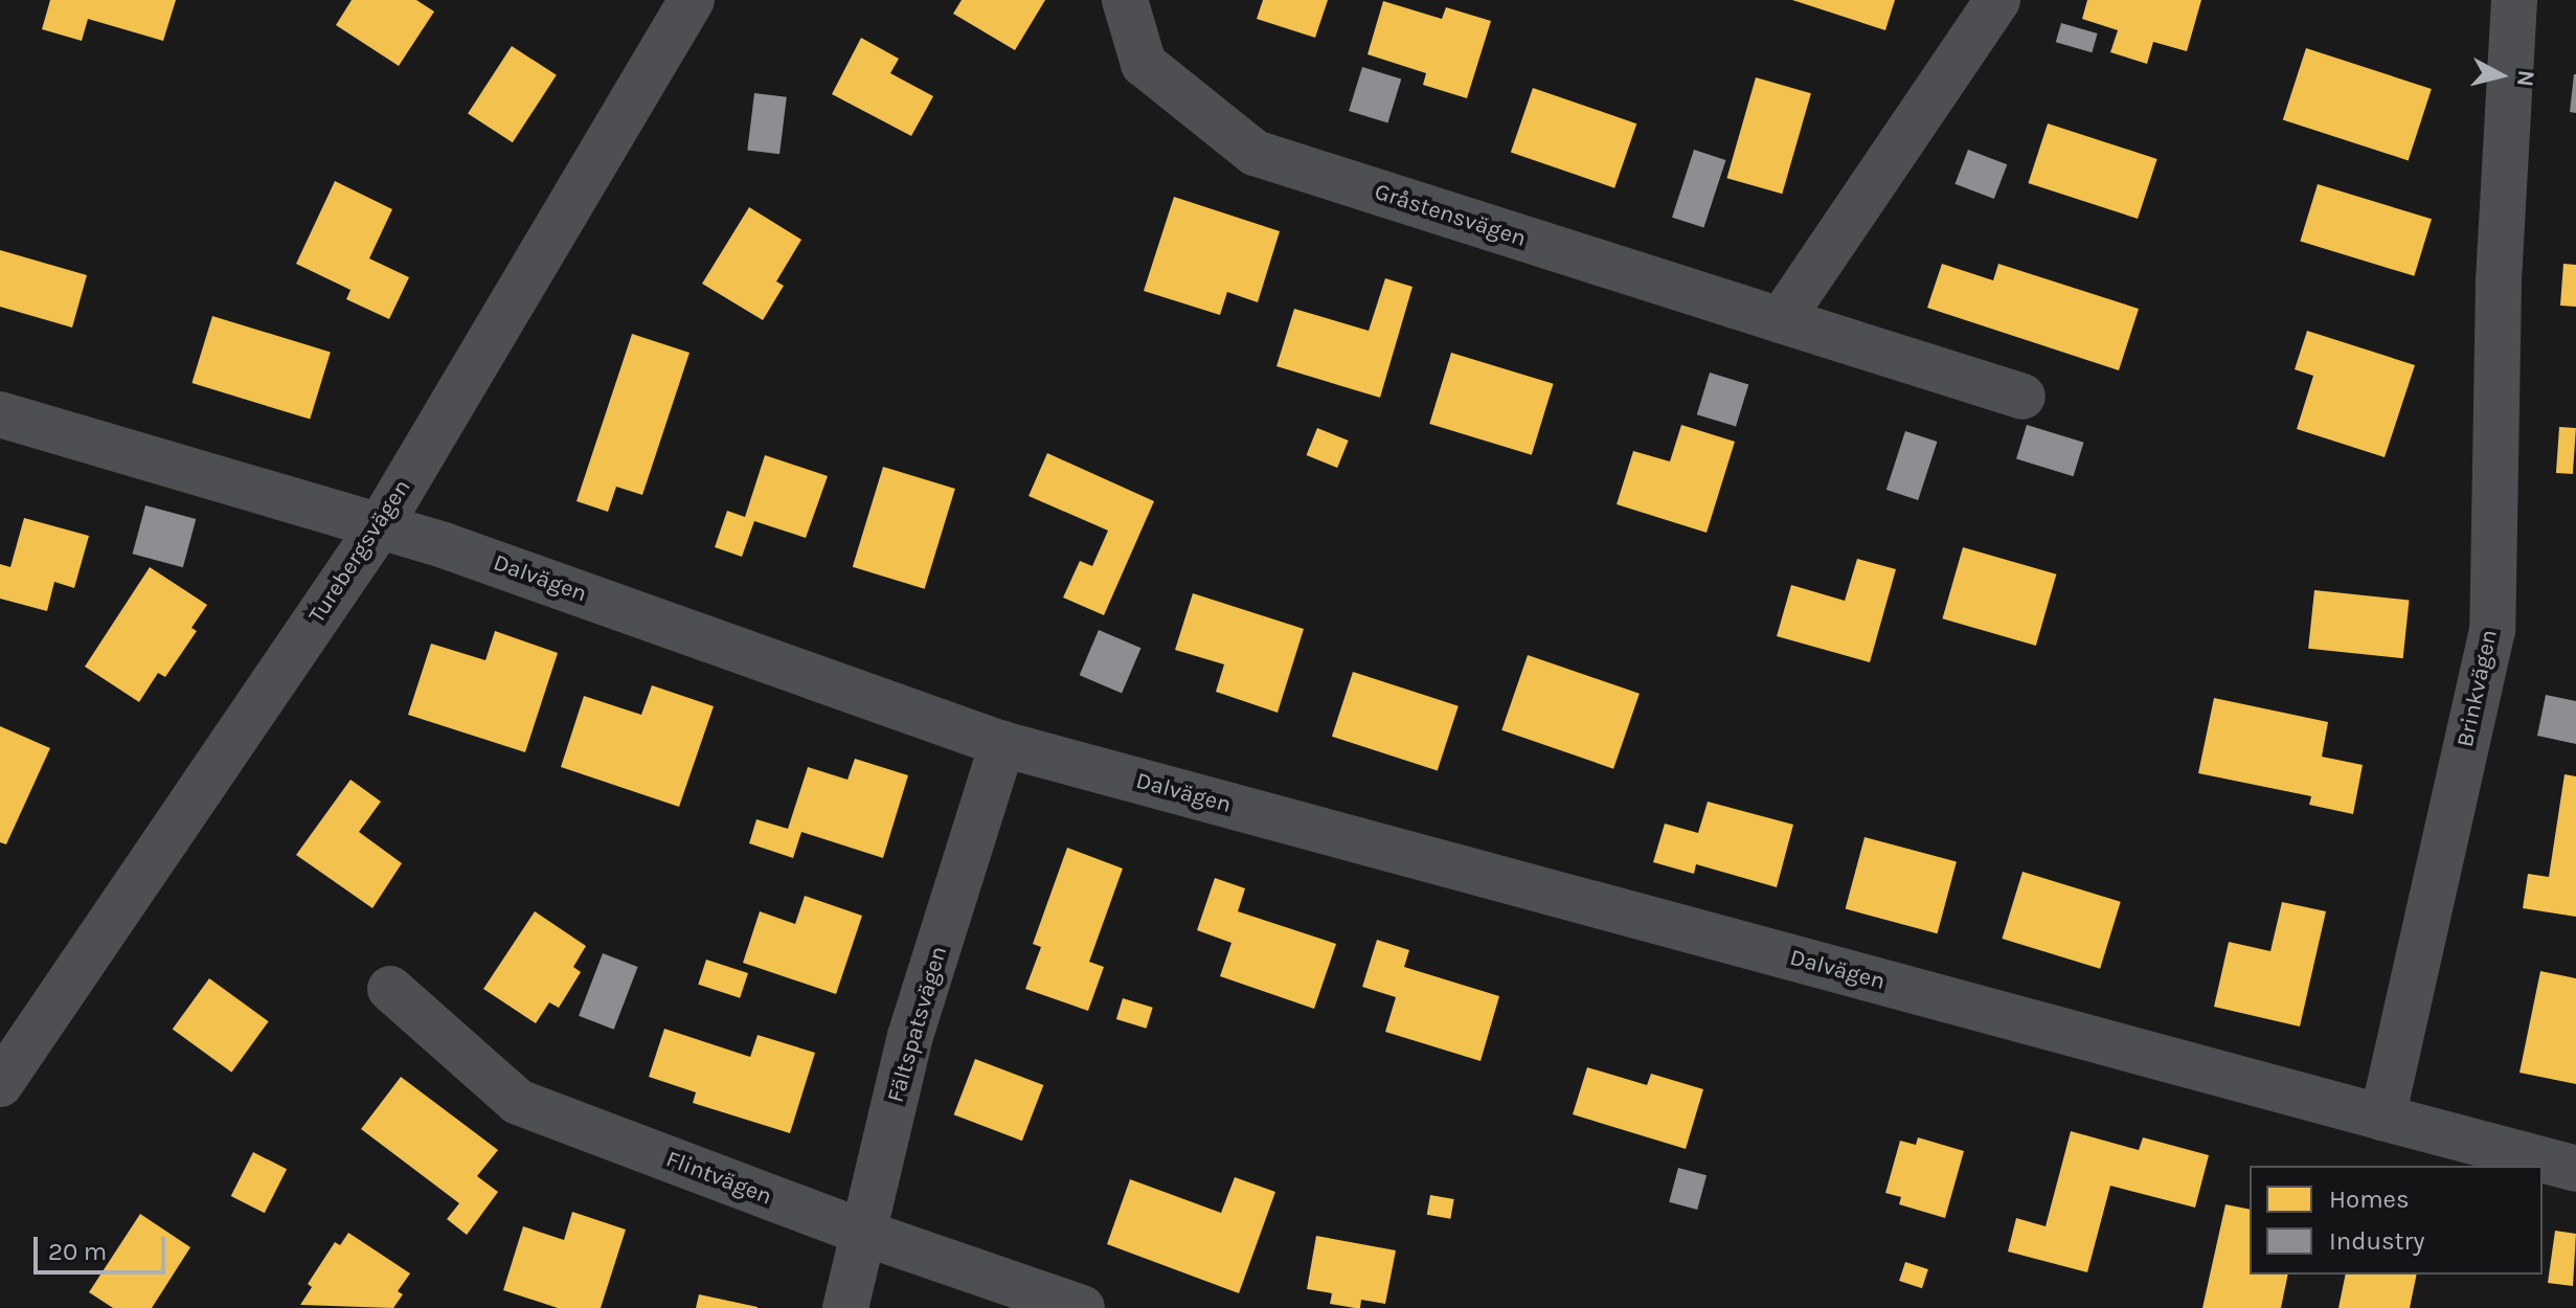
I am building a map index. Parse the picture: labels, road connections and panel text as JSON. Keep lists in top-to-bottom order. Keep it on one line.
{"streets":{"street":["Gråstensvägen","Turebergsvägen","Dalvägen","Brinkvägen","Fältspatsvägen","Flintvägen"]},"crossings":[["Turebergsvägen","Dalvägen"],["Dalvägen","Brinkvägen"],["Dalvägen","Fältspatsvägen"],["Fältspatsvägen","Flintvägen"]],"legend":["Homes","Industry"],"scale_bar":"20 m","north":"right"}
